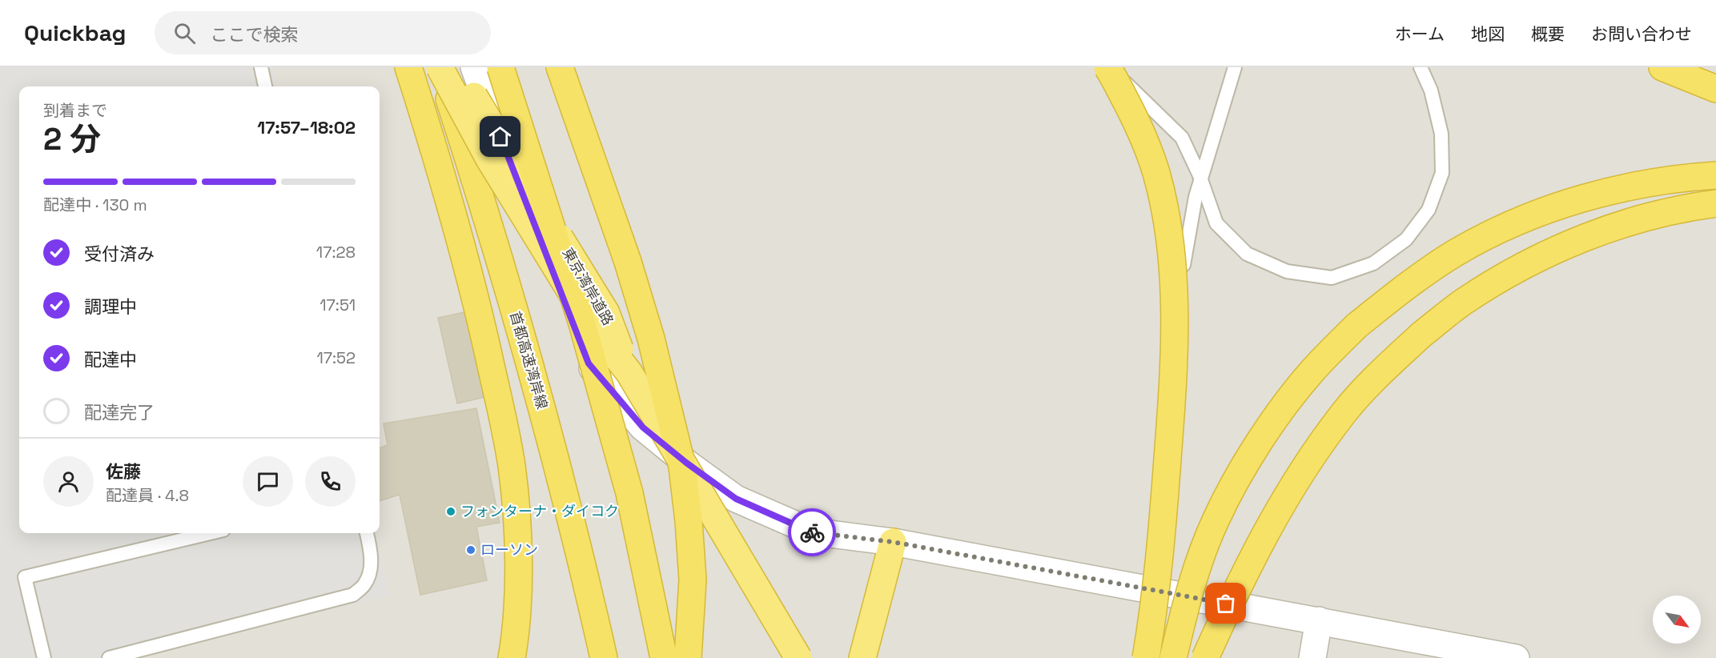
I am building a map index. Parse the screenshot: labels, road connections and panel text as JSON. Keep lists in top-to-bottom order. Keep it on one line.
{"streets":{"highway":["東京湾岸道路","首都高速湾岸線"]},"crossings":[["東京湾岸道路","首都高速湾岸線"]],"places":["フォンターナ・ダイコク","ローソン"],"north":"bottom right","page":{"header":"Quickbag","search":"ここで検索","nav":["ホーム","地図","概要","お問い合わせ"],"heading":["2 分","到着まで","17:57–18:02"],"panel":["佐藤","配達員 · 4.8"],"bar":"配達中 · 130 m","list":[["受付済み","17:28"],["調理中","17:51"],["配達中","17:52"],"配達完了"]}}
